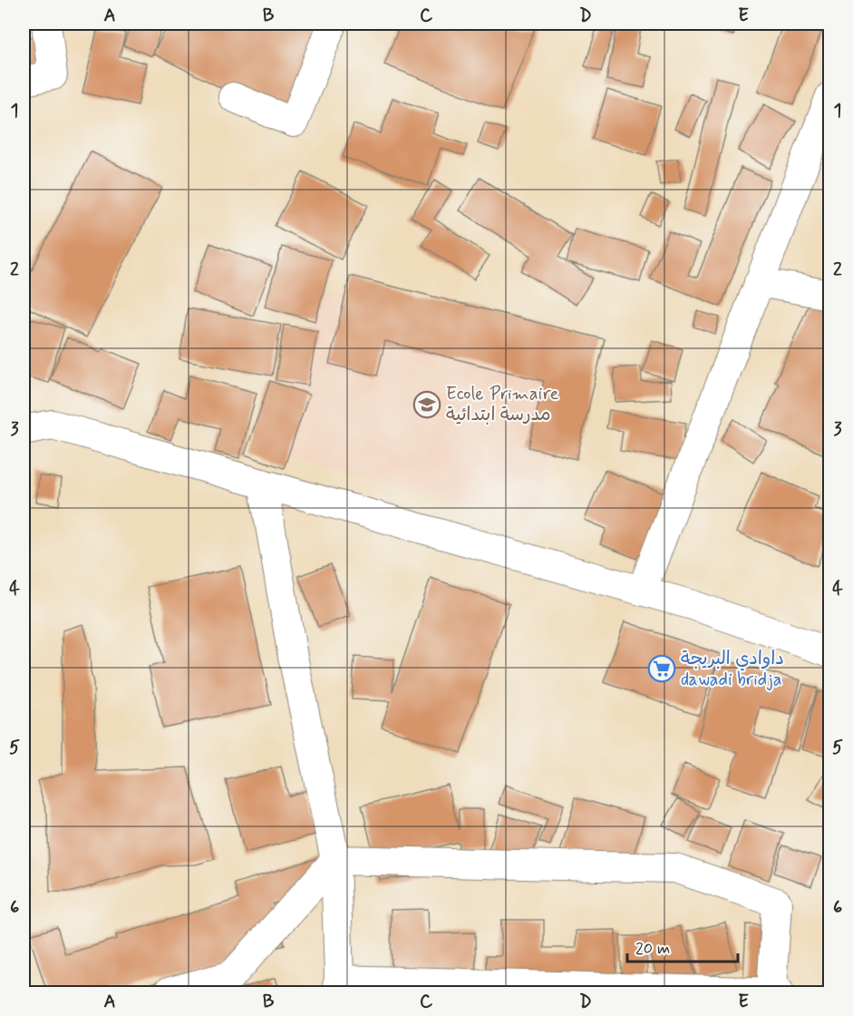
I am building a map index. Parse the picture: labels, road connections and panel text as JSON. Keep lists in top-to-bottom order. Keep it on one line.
{"places":{"school or university":["Ecole Primaire مدرسة ابتدائية"],"supermarket":["داوادي البريجة dawadi bridja"]},"scale_bar":"20 m","grid":{"columns":["A","B","C","D","E"],"rows":["1","2","3","4","5","6"]}}
